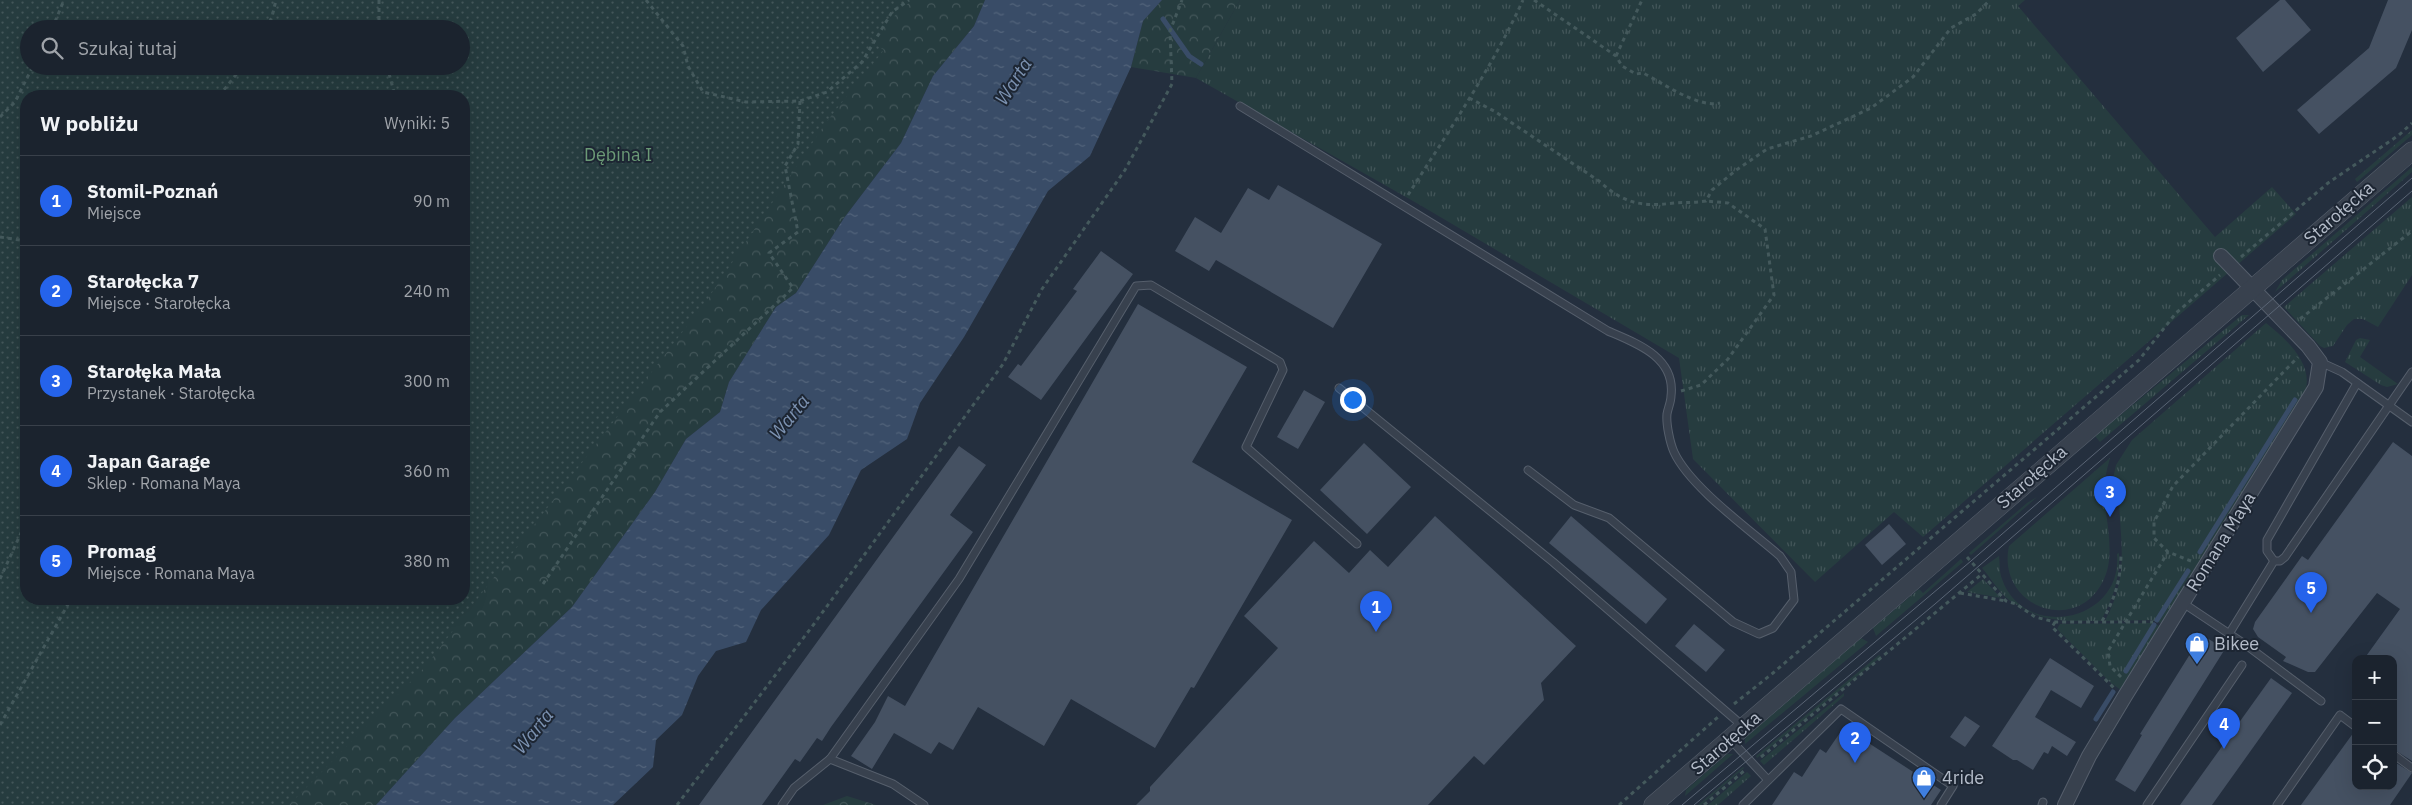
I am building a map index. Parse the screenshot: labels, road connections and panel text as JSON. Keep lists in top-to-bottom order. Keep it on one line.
{"streets":{"street":["Starołęcka","Romana Maya"]},"water":["Warta"],"parks":["Dębina I"],"places":{"shop":["Bikee","4ride"]},"page":{"search":"Szukaj tutaj","heading":["W pobliżu","Wyniki: 5"],"list":[{"mark":"1","name":"Stomil-Poznań","note":"Miejsce","value":"90 m"},{"mark":"2","name":"Starołęcka 7","note":"Miejsce · Starołęcka","value":"240 m"},{"mark":"3","name":"Starołęka Mała","note":"Przystanek · Starołęcka","value":"300 m"},{"mark":"4","name":"Japan Garage","note":"Sklep · Romana Maya","value":"360 m"},{"mark":"5","name":"Promag","note":"Miejsce · Romana Maya","value":"380 m"}],"pins":["3","5","1","4","2"],"map_buttons":["+","−"]}}
